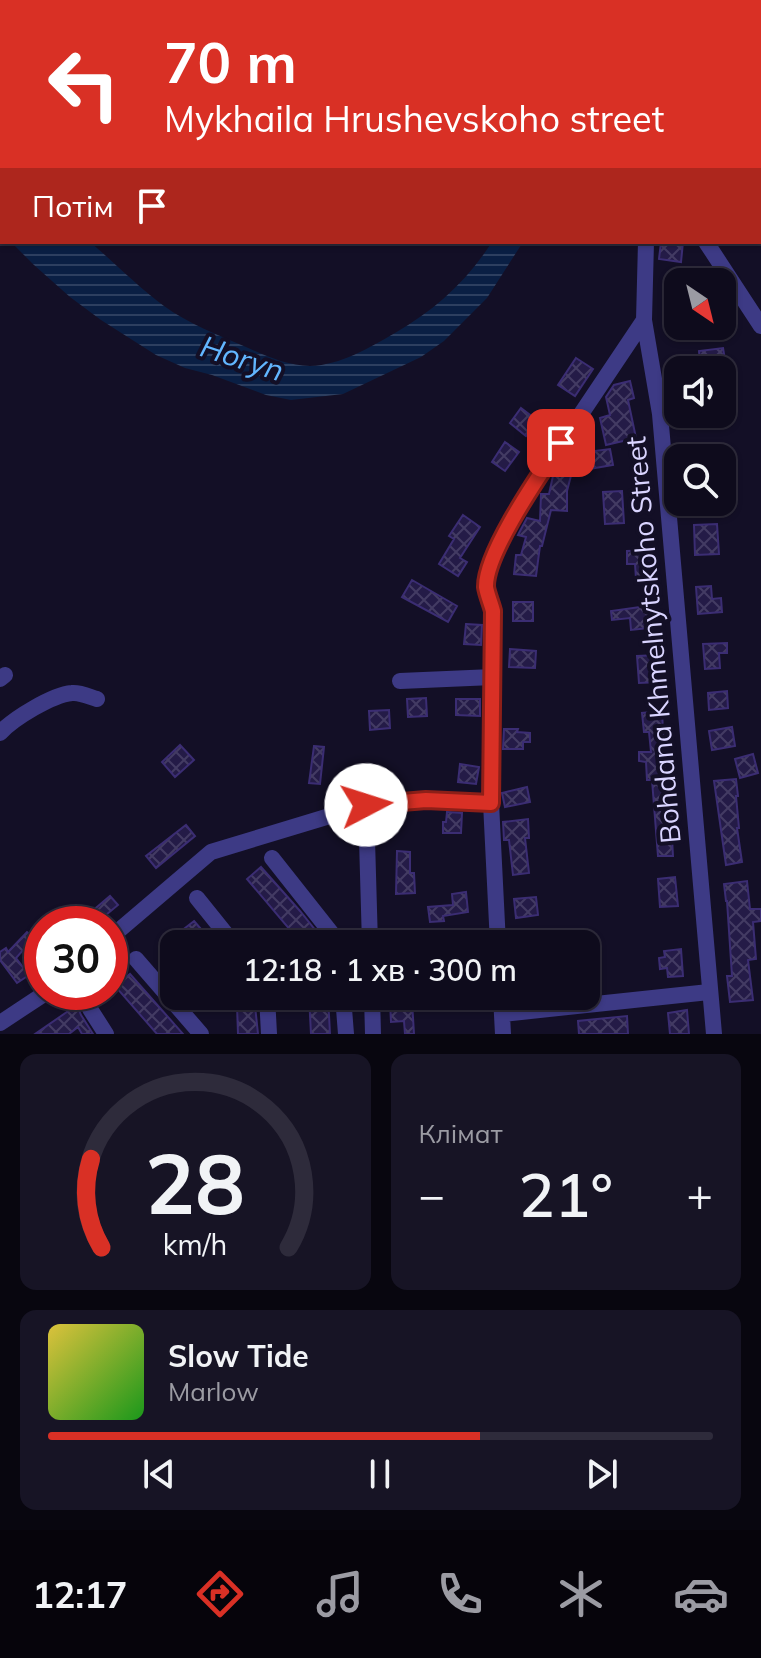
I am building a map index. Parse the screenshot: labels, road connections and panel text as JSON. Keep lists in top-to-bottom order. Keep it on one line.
{"streets":{"street":["Bohdana Khmelnytskoho Street"]},"water":["Horyn"],"north":"bottom right","page":{"turn":["70 m","Mykhaila Hrushevskoho street"],"then":"Потім","limit":"30","trip":"12:18 · 1 хв · 300 m","tile":"Клімат","heat":["−","21°","+"],"song":["Slow Tide","Marlow"],"tabs":"12:17","gauge":["28","km/h"]}}
